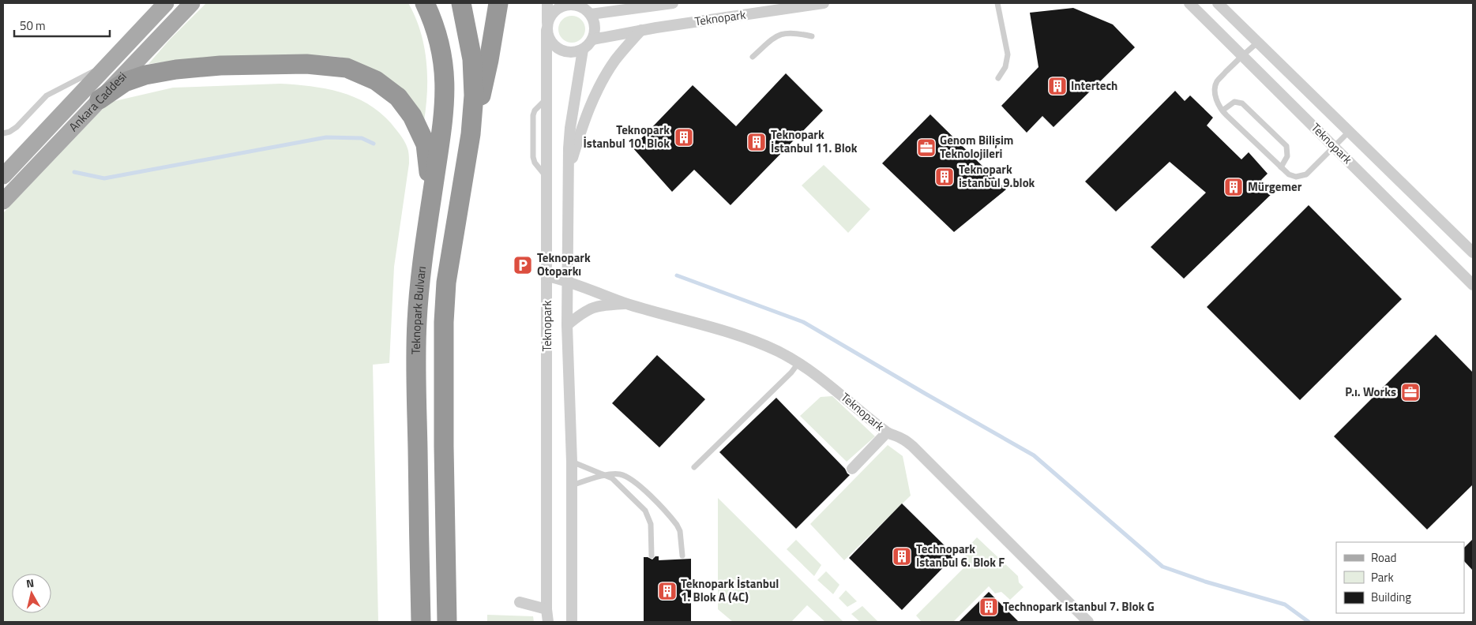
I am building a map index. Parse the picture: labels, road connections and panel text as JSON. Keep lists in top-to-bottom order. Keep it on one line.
{"streets":{"highway":["Teknopark Bulvarı"],"main road":["Ankara Caddesi"],"street":["Teknopark"]},"places":{"building":["Intertech","Teknopark İstanbul 10. Blok","Teknopark İstanbul 11. Blok","Teknopark istanbul 9.blok","Mürgemer","Technopark Istanbul 6. Blok F","Teknopark İstanbul 1. Blok A (4C)","Technopark Istanbul 7. Blok G"],"office":["Genom Bilişim Teknolojileri","P.ı. Works"],"parking":["Teknopark Otoparkı"]},"legend":["Road","Park","Building"],"scale_bar":"50 m","north":"top"}
